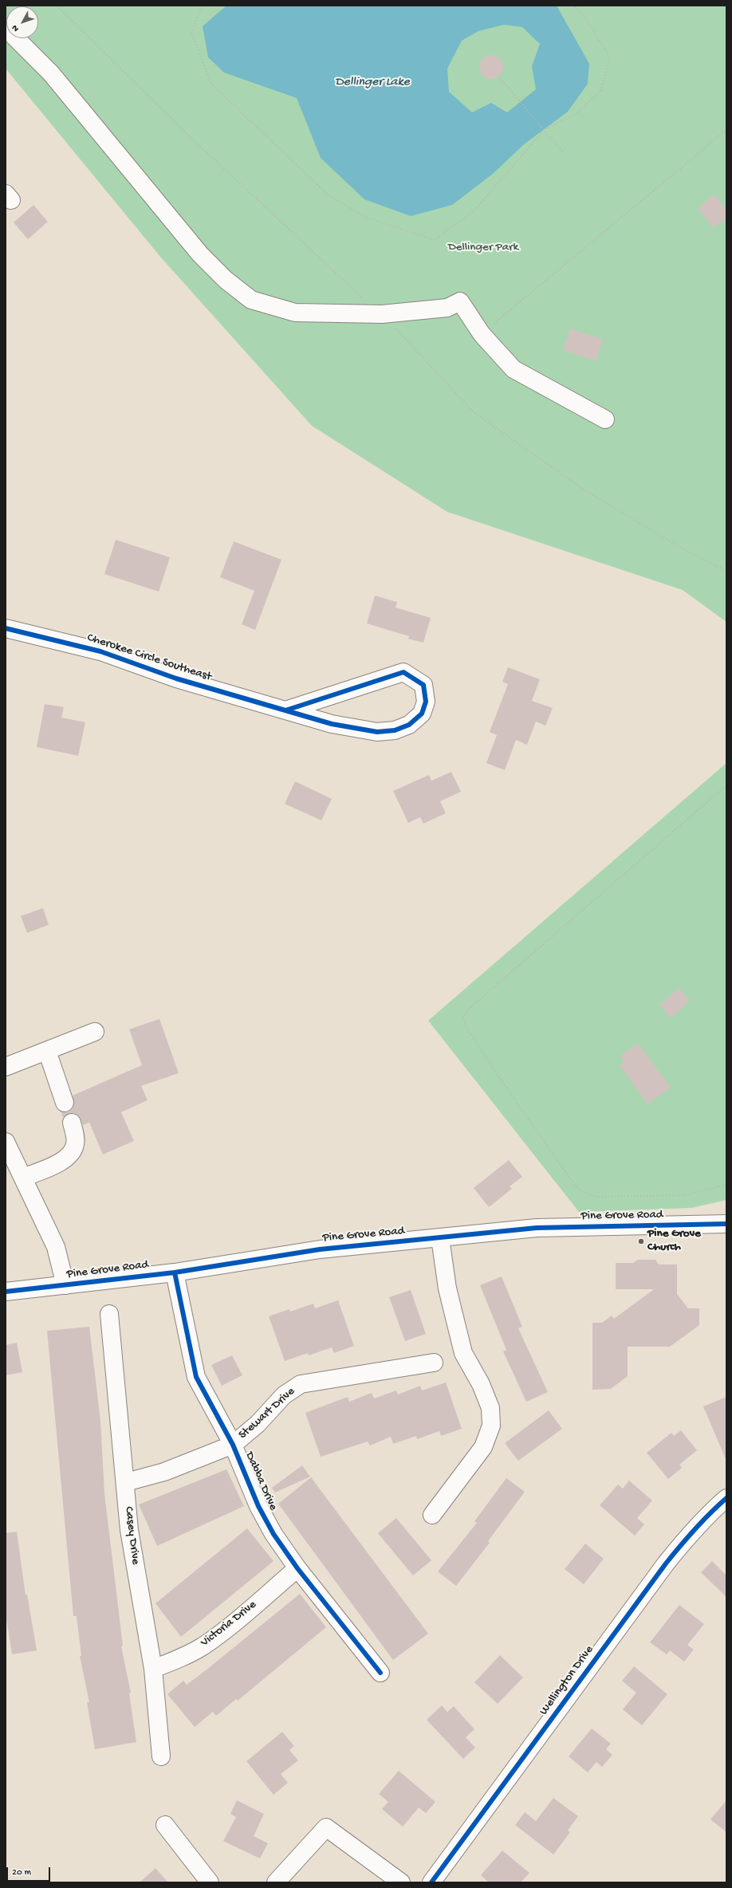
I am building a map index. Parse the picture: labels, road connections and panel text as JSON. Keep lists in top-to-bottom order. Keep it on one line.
{"streets":{"street":["Cherokee Circle Southeast","Pine Grove Road","Stewart Drive","Dabba Drive","Casey Drive","Victoria Drive","Wellington Drive"]},"crossings":[["Pine Grove Road","Dabba Drive"],["Stewart Drive","Dabba Drive"],["Stewart Drive","Casey Drive"],["Dabba Drive","Victoria Drive"],["Casey Drive","Victoria Drive"]],"water":["Dellinger Lake"],"parks":["Dellinger Park"],"places":["Pine Grove Church"],"scale_bar":"20 m","north":"bottom left"}
